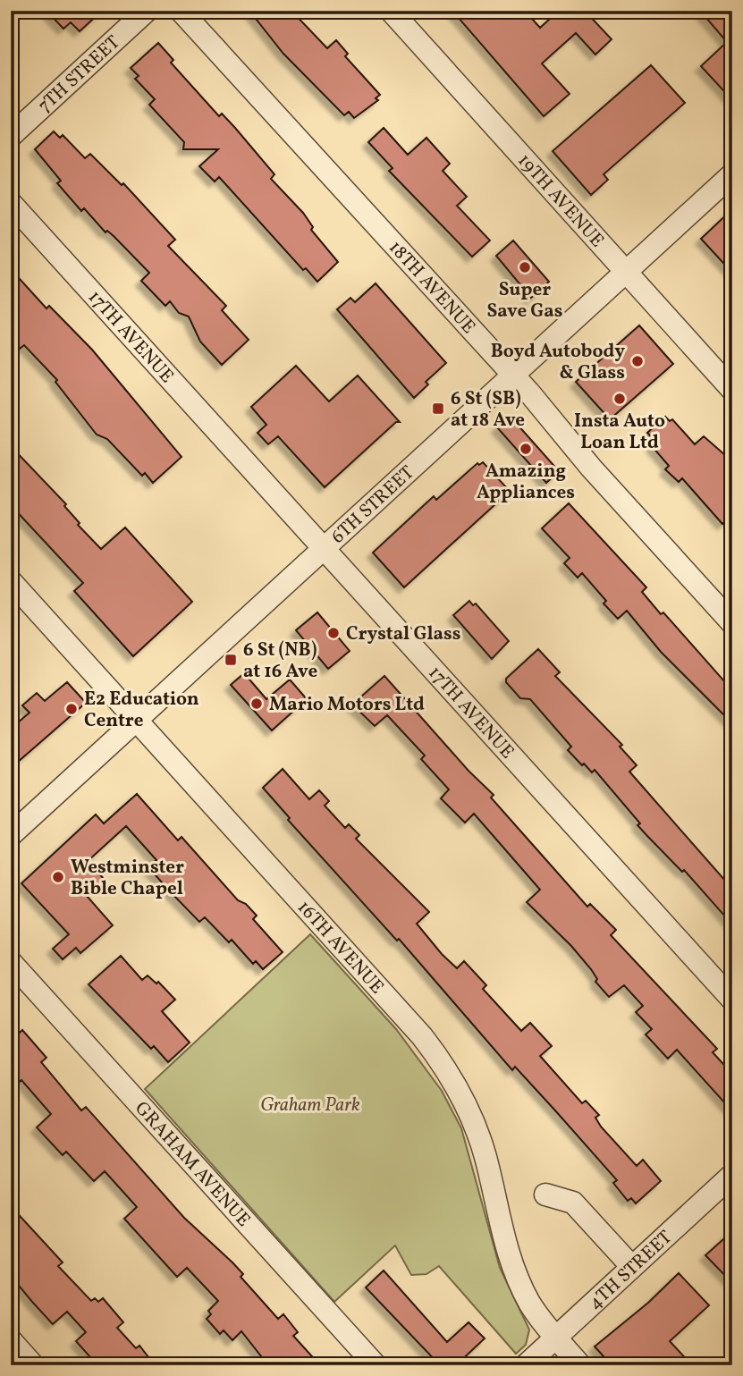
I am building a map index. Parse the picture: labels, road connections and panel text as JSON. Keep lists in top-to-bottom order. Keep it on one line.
{"streets":{"street":["7TH STREET","19TH AVENUE","18TH AVENUE","17TH AVENUE","6TH STREET","16TH AVENUE","GRAHAM AVENUE","4TH STREET"]},"crossings":[["19TH AVENUE","6TH STREET"],["18TH AVENUE","6TH STREET"],["17TH AVENUE","6TH STREET"],["6TH STREET","16TH AVENUE"],["16TH AVENUE","4TH STREET"]],"parks":["Graham Park"],"places":{"other":["Super Save Gas","Boyd Autobody & Glass","Insta Auto Loan Ltd","Amazing Appliances","Crystal Glass","Mario Motors Ltd","E2 Education Centre","Westminster Bible Chapel"],"transit":["6 St (SB) at 18 Ave","6 St (NB) at 16 Ave"]}}
